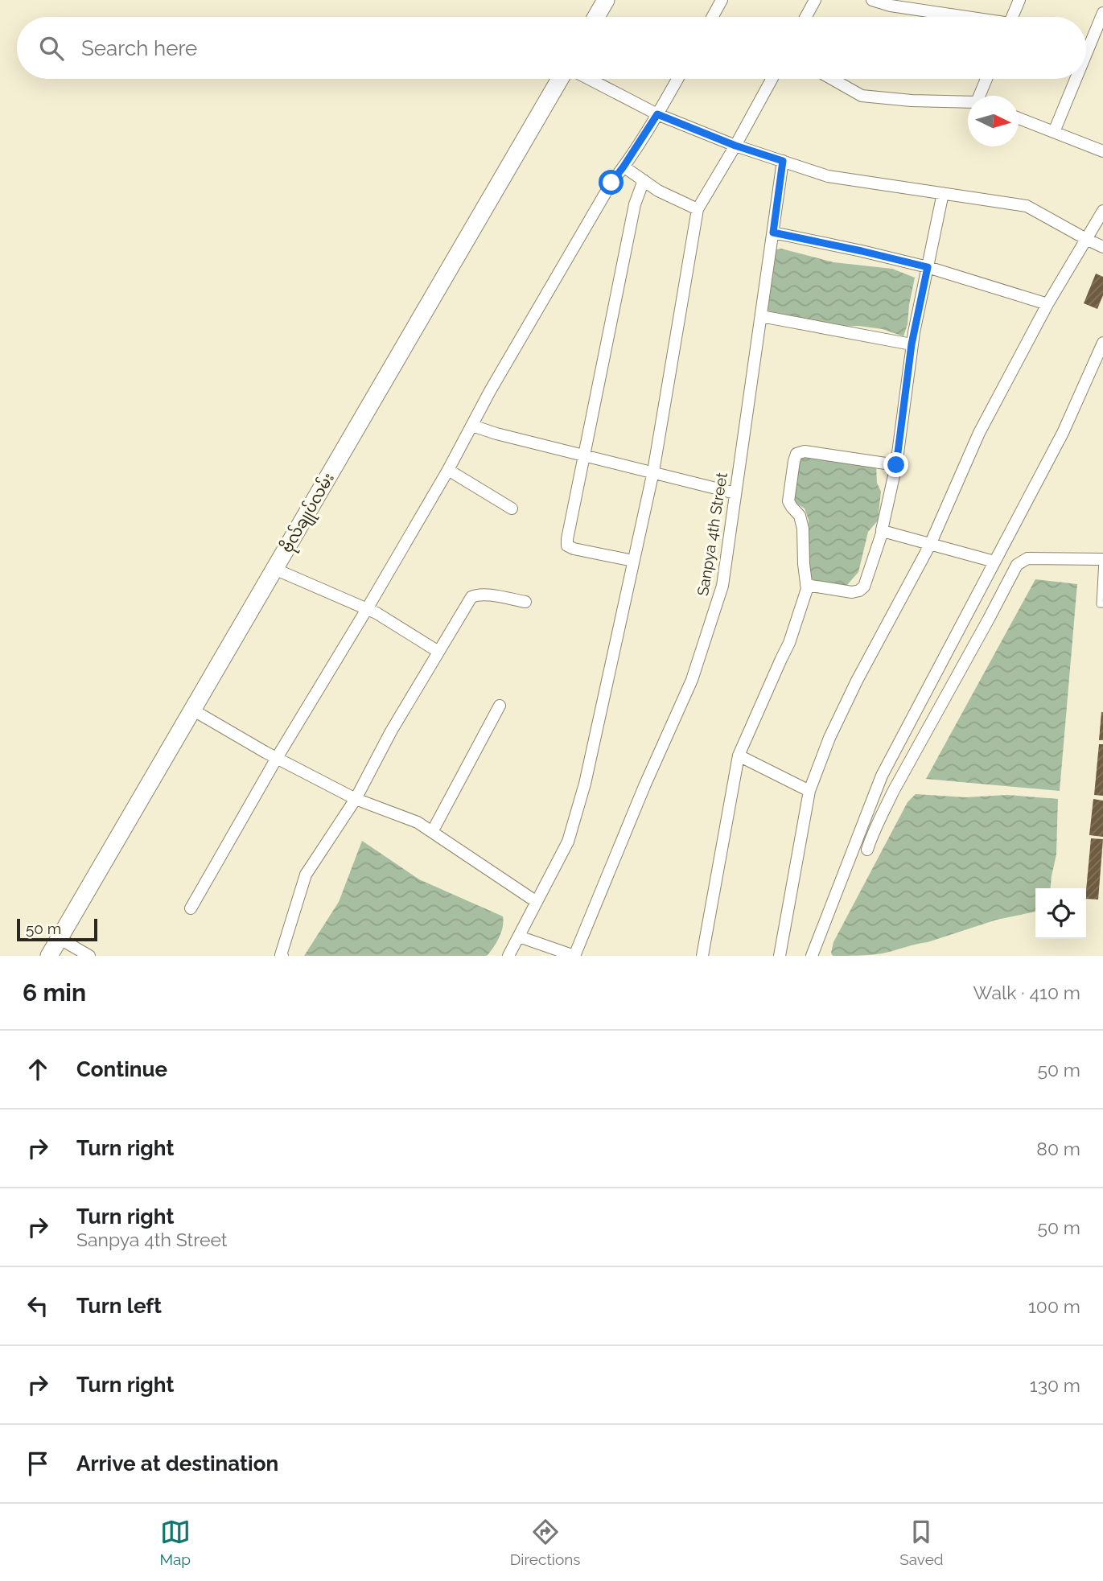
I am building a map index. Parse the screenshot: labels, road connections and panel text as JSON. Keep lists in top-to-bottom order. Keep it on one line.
{"streets":{"street":["ဗိုလ်ချုပ်လမ်း","Sanpya 4th Street"]},"scale_bar":"50 m","north":"right","page":{"search":"Search here","scale":"50 m","heading":["6 min","Walk · 410 m"],"list":[["Continue","50 m"],["Turn right","80 m"],["Turn right","Sanpya 4th Street","50 m"],["Turn left","100 m"],["Turn right","130 m"],"Arrive at destination"],"nav":["Map","Directions","Saved"]}}
